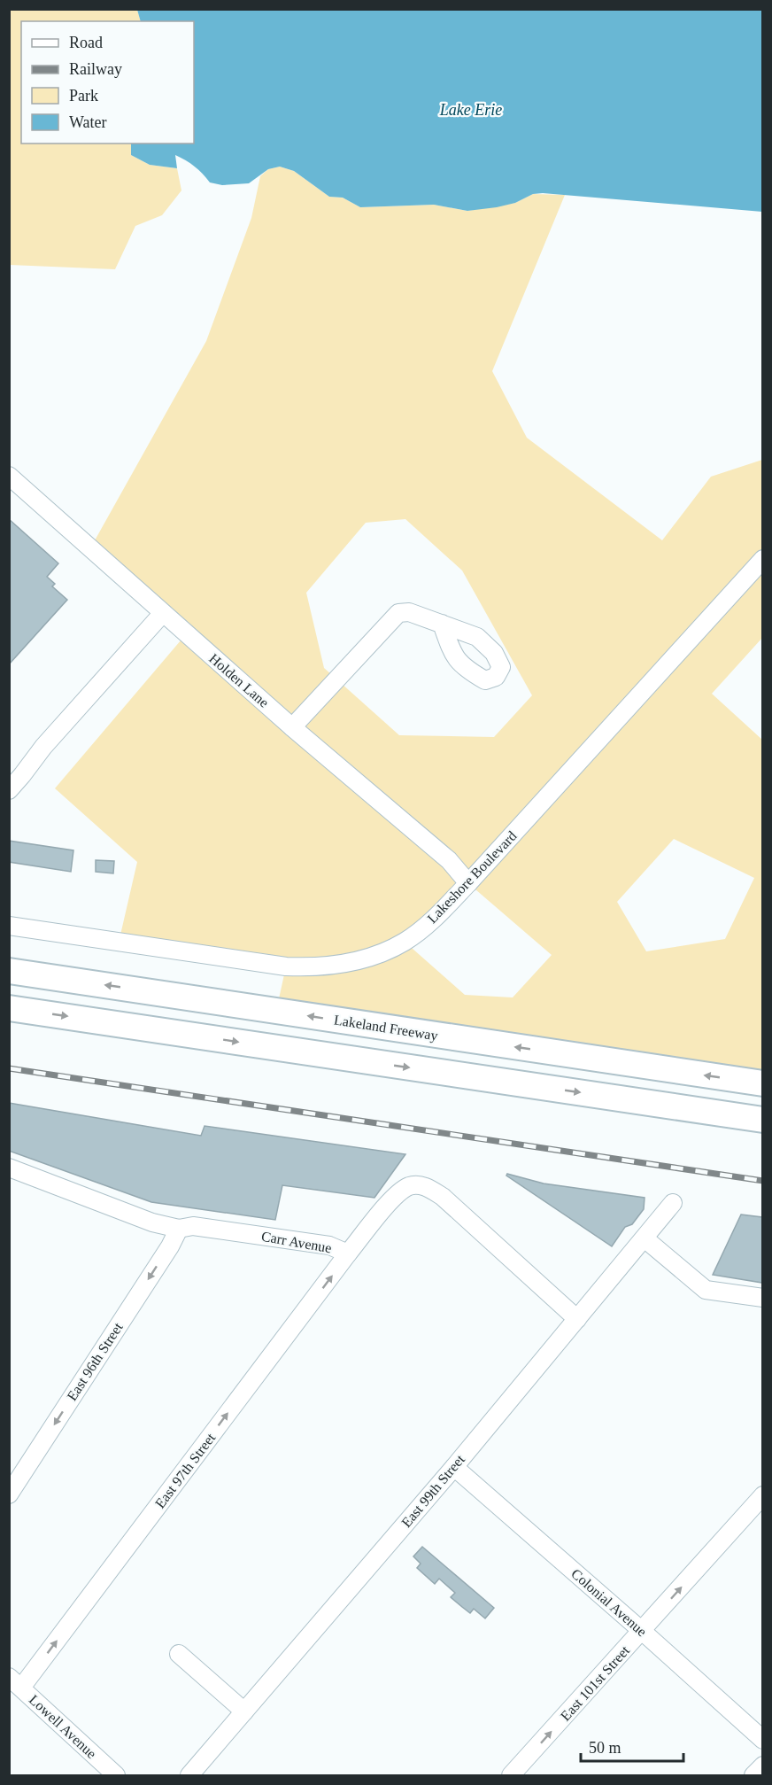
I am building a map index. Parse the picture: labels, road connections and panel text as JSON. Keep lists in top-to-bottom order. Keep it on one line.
{"streets":{"highway":["Lakeland Freeway"],"street":["Holden Lane","Lakeshore Boulevard","Carr Avenue","East 96th Street","East 97th Street","East 99th Street","Colonial Avenue","East 101st Street","Lowell Avenue"]},"crossings":[["Holden Lane","Lakeshore Boulevard"],["Carr Avenue","East 96th Street"],["Carr Avenue","East 97th Street"],["Carr Avenue","East 99th Street"],["East 97th Street","Lowell Avenue"],["East 99th Street","Colonial Avenue"],["Colonial Avenue","East 101st Street"]],"one_way":["East 96th Street","East 97th Street","East 101st Street"],"water":["Lake Erie"],"legend":["Road","Railway","Park","Water"],"scale_bar":"50 m"}
